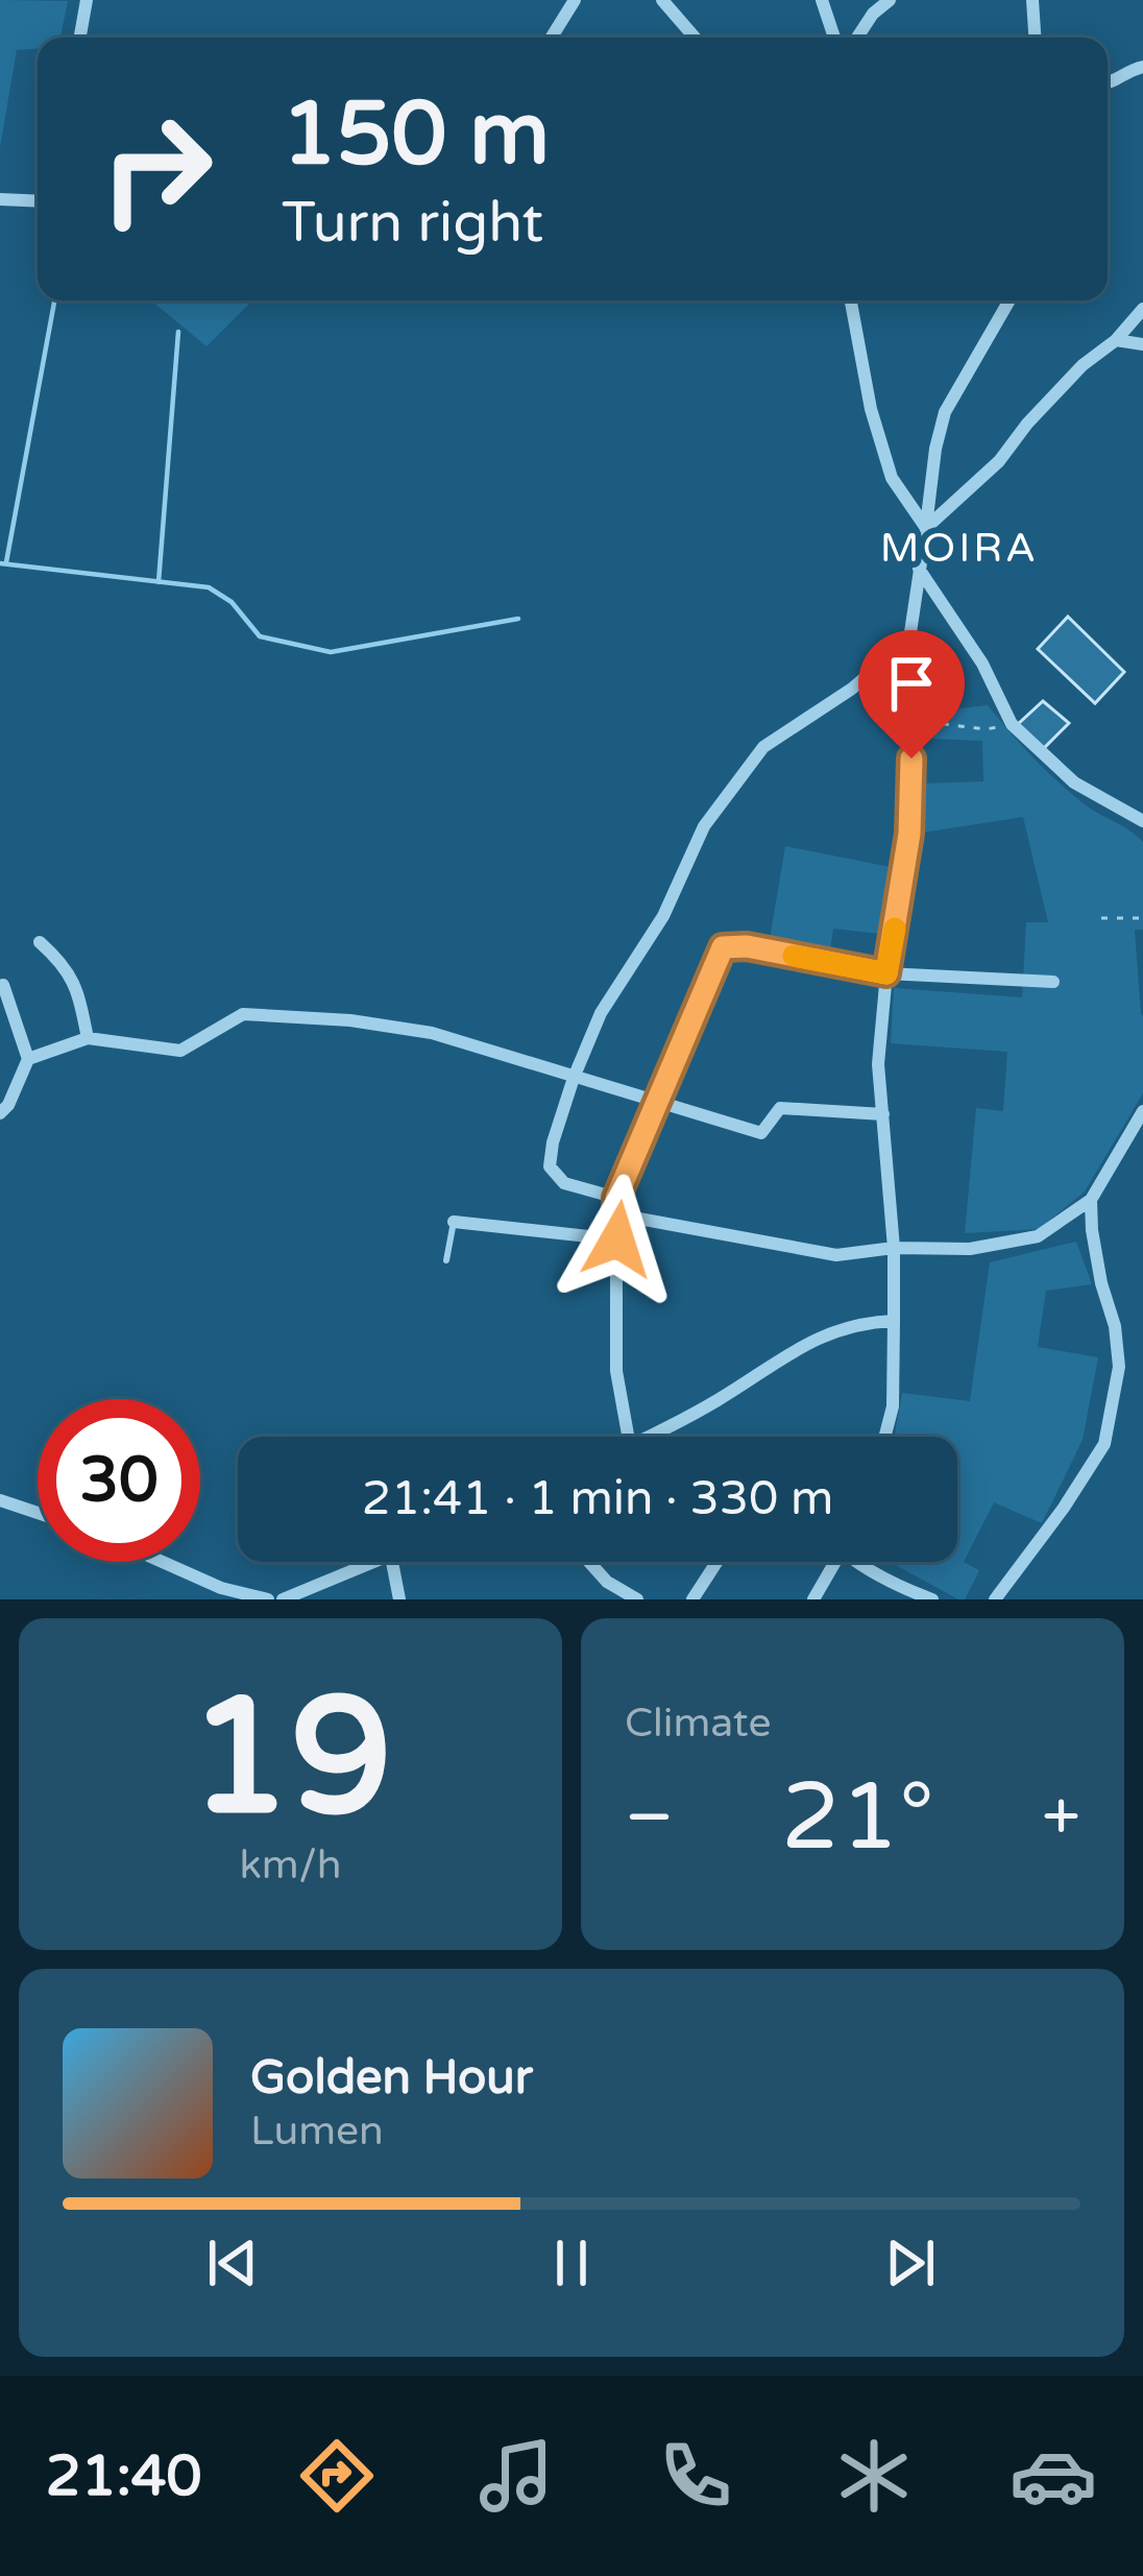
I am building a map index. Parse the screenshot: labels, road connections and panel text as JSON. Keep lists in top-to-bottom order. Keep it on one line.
{"districts":["MOIRA"],"page":{"turn":["150 m","Turn right"],"limit":"30","trip":"21:41 · 1 min · 330 m","tile":[["19","km/h"],"Climate"],"heat":["−","21°","+"],"song":["Golden Hour","Lumen"],"tabs":"21:40"}}
